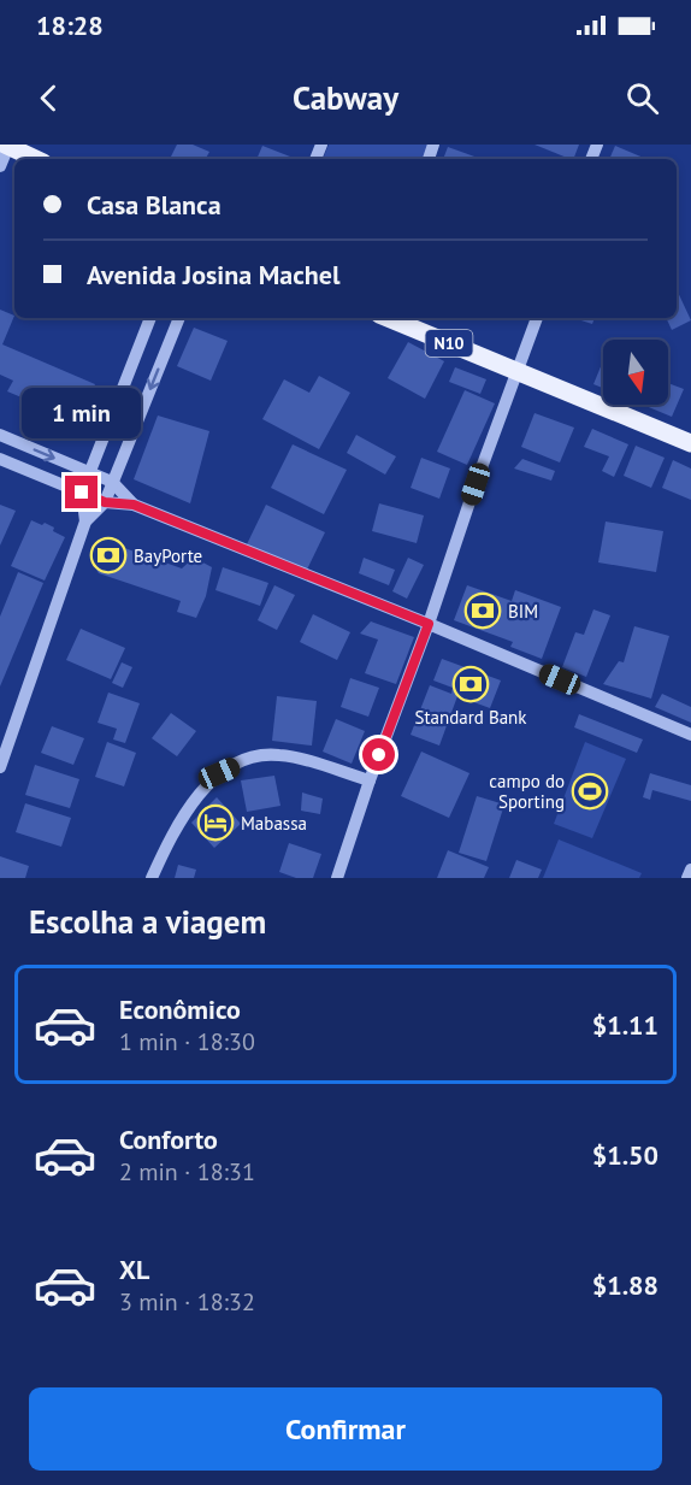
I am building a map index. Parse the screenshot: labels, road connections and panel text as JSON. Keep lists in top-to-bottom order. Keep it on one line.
{"streets":{"main road":["N10"]},"places":{"bank":["BayPorte","BIM","Standard Bank"],"sports":["campo do Sporting"],"hotel":["Mabassa"]},"north":"bottom","page":{"status":"18:28","header":"Cabway","banner":["Casa Blanca","Avenida Josina Machel"],"bubble":"1 min","heading":"Escolha a viagem","list":[{"name":"Econômico","note":"1 min · 18:30","value":"$1.11"},{"name":"Conforto","note":"2 min · 18:31","value":"$1.50"},{"name":"XL","note":"3 min · 18:32","value":"$1.88"}],"buttons":"Confirmar"}}
